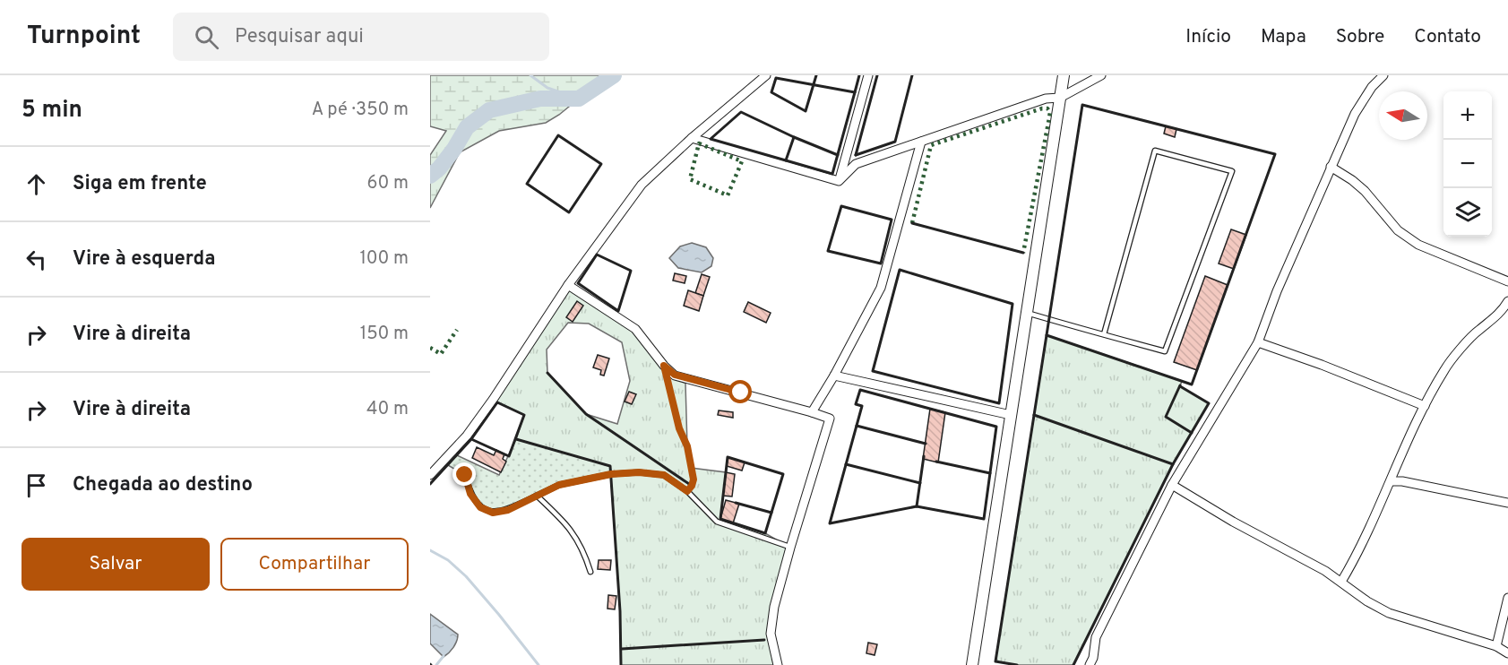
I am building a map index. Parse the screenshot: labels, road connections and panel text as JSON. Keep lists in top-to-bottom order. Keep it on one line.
{"north":"left","page":{"header":"Turnpoint","search":"Pesquisar aqui","nav":["Início","Mapa","Sobre","Contato"],"heading":["5 min","A pé · 350 m"],"map_buttons":["+","−"],"list":[["Siga em frente","60 m"],["Vire à esquerda","100 m"],["Vire à direita","150 m"],["Vire à direita","40 m"],"Chegada ao destino"],"buttons":["Salvar","Compartilhar"]}}
